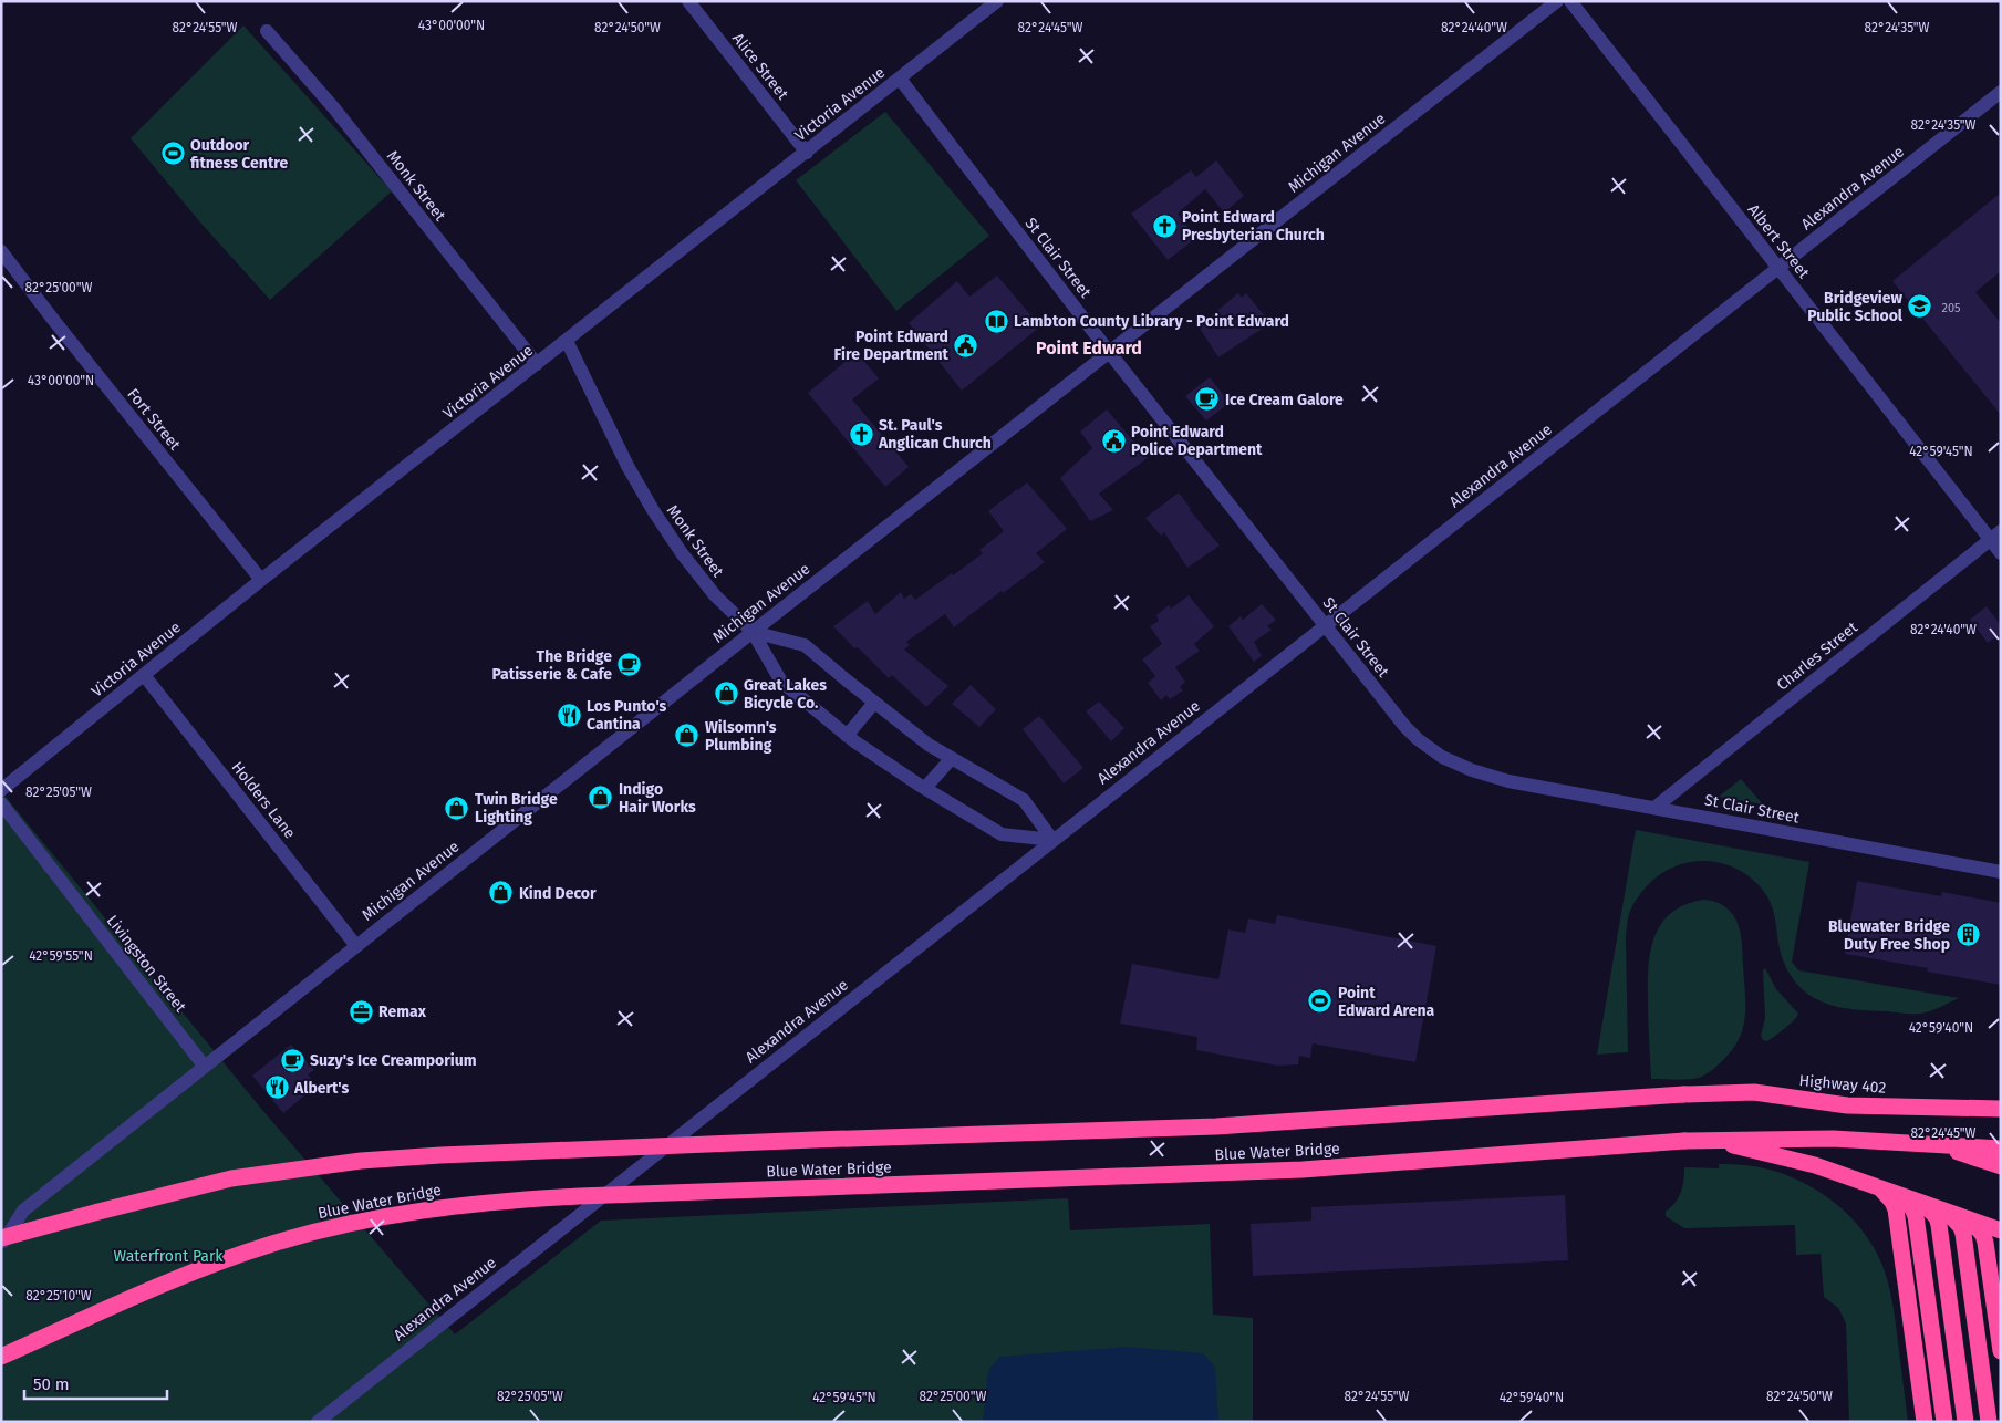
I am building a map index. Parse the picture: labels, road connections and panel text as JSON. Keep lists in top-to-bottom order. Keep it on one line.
{"streets":{"highway":["Highway 402","Blue Water Bridge"],"street":["Alice Street","Victoria Avenue","Michigan Avenue","Monk Street","Alexandra Avenue","Albert Street","St Clair Street","Fort Street","Charles Street","Holders Lane","Livingston Street"]},"crossings":[["Alice Street","Victoria Avenue"],["Victoria Avenue","Monk Street"],["Victoria Avenue","St Clair Street"],["Victoria Avenue","Fort Street"],["Victoria Avenue","Holders Lane"],["Michigan Avenue","Monk Street"],["Michigan Avenue","St Clair Street"],["Michigan Avenue","Holders Lane"],["Michigan Avenue","Livingston Street"],["Monk Street","Alexandra Avenue"],["Alexandra Avenue","Albert Street"],["Alexandra Avenue","St Clair Street"],["Albert Street","Charles Street"],["St Clair Street","Charles Street"],["Highway 402","Blue Water Bridge"]],"districts":["Point Edward"],"parks":["Waterfront Park"],"places":{"sports":["Outdoor fitness Centre","Point Edward Arena"],"church":["Point Edward Presbyterian Church","St. Paul's Anglican Church"],"school or university":["Bridgeview Public School"],"library":["Lambton County Library - Point Edward"],"public building":["Point Edward Fire Department","Point Edward Police Department"],"cafe":["Ice Cream Galore","The Bridge Patisserie & Cafe","Suzy's Ice Creamporium"],"shop":["Great Lakes Bicycle Co.","Wilsomn's Plumbing","Indigo Hair Works","Twin Bridge Lighting","Kind Decor"],"restaurant":["Los Punto's Cantina","Albert's"],"building":["Bluewater Bridge Duty Free Shop"],"office":["Remax"]},"house_numbers":["205"],"scale_bar":"50 m","coordinates":["43°00'00\"N","82°24'55\"W","82°24'50\"W","82°24'40\"W","82°24'45\"W","82°24'35\"W","82°25'00\"W","42°59'45\"N","82°25'05\"W","42°59'55\"N","42°59'40\"N","82°25'10\"W"]}
